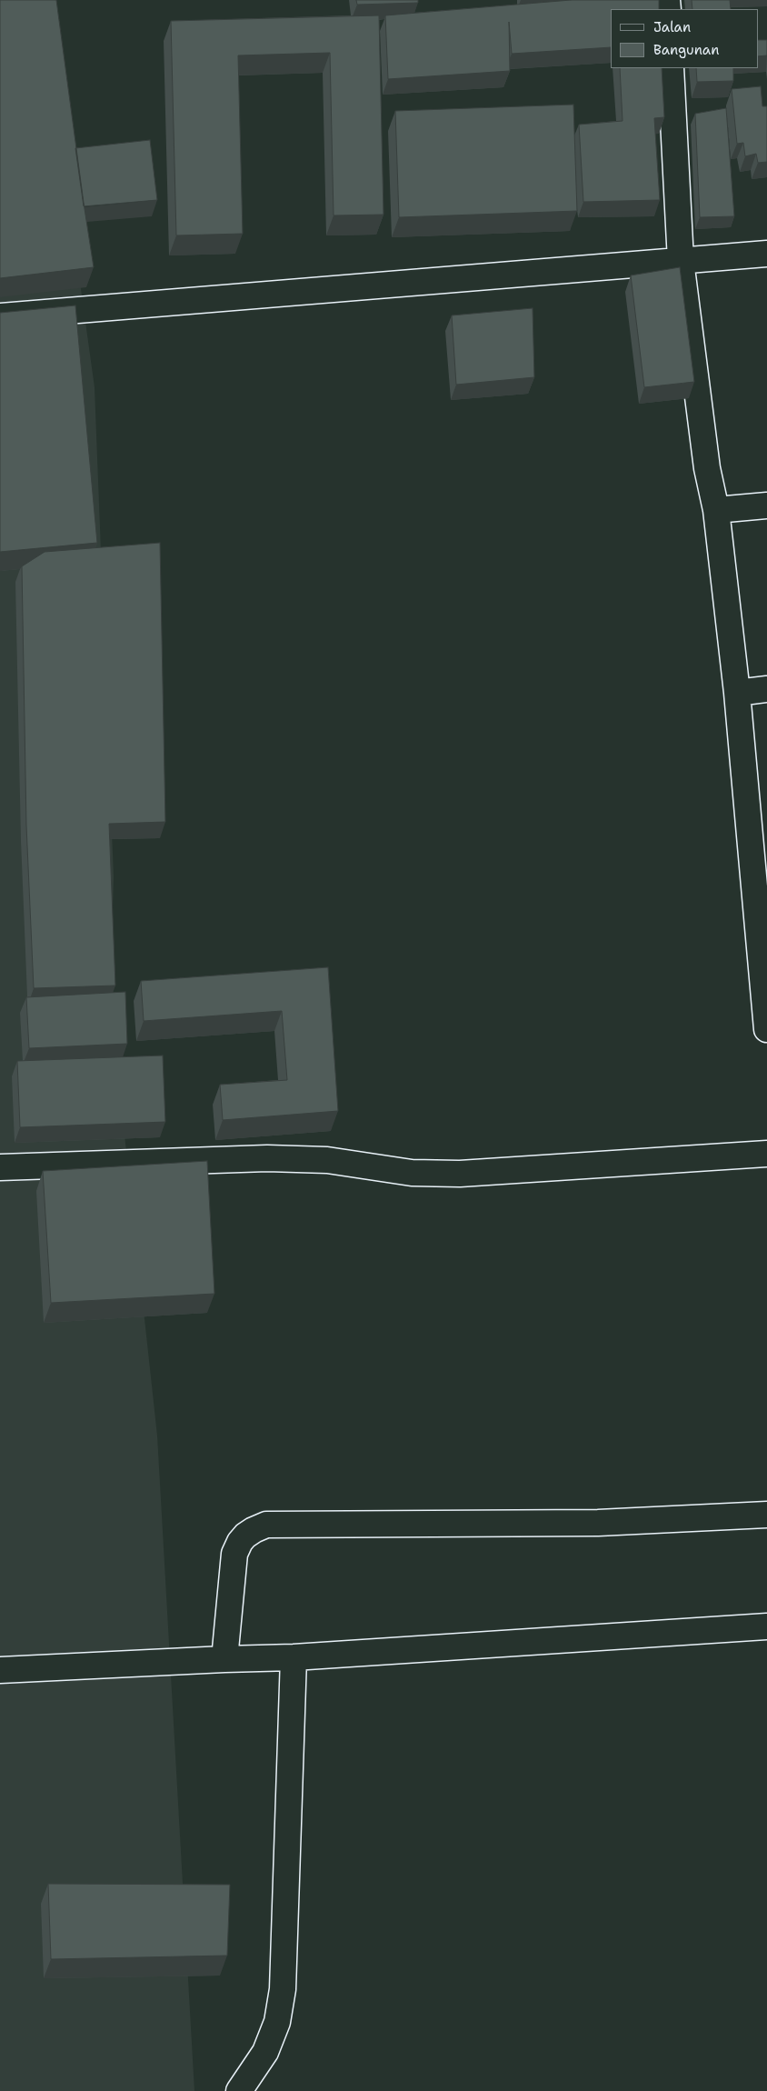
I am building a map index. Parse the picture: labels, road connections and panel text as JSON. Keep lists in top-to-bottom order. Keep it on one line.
{"legend":["Jalan","Bangunan"]}
